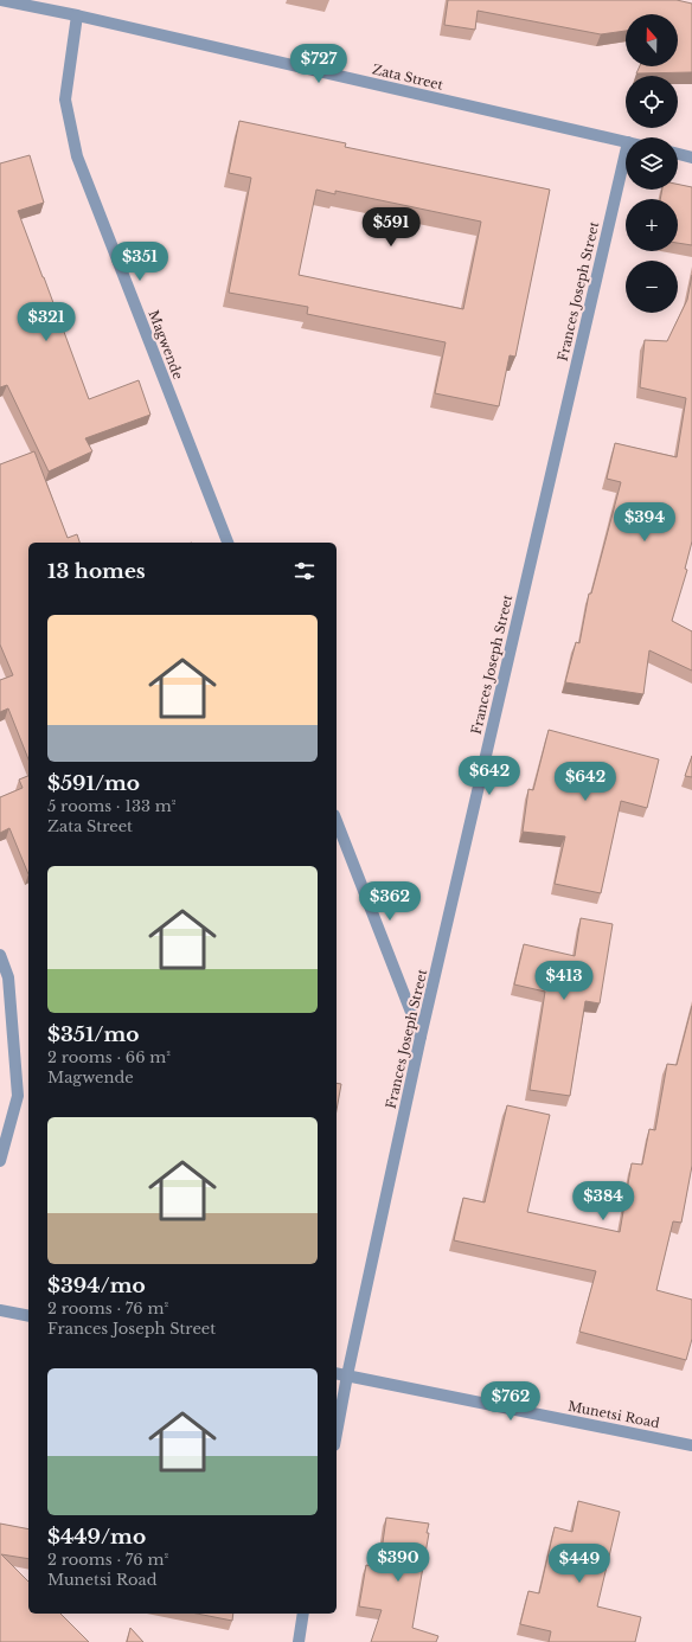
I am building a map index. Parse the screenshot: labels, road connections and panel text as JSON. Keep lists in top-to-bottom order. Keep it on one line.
{"streets":{"street":["Zata Street","Frances Joseph Street","Magwende","Munetsi Road"]},"crossings":[["Zata Street","Magwende"],["Frances Joseph Street","Munetsi Road"]],"north":"top","page":{"map_buttons":["+","−"],"price":["$727","$591","$351","$321","$394","$642","$642","$362","$413","$384","$762","$390","$449"],"heading":"13 homes","list":[{"name":"$591/mo","note":"5 rooms · 133 m² · Zata Street"},{"name":"$351/mo","note":"2 rooms · 66 m² · Magwende"},{"name":"$394/mo","note":"2 rooms · 76 m² · Frances Joseph Street"},{"name":"$449/mo","note":"2 rooms · 76 m² · Munetsi Road"}]}}
